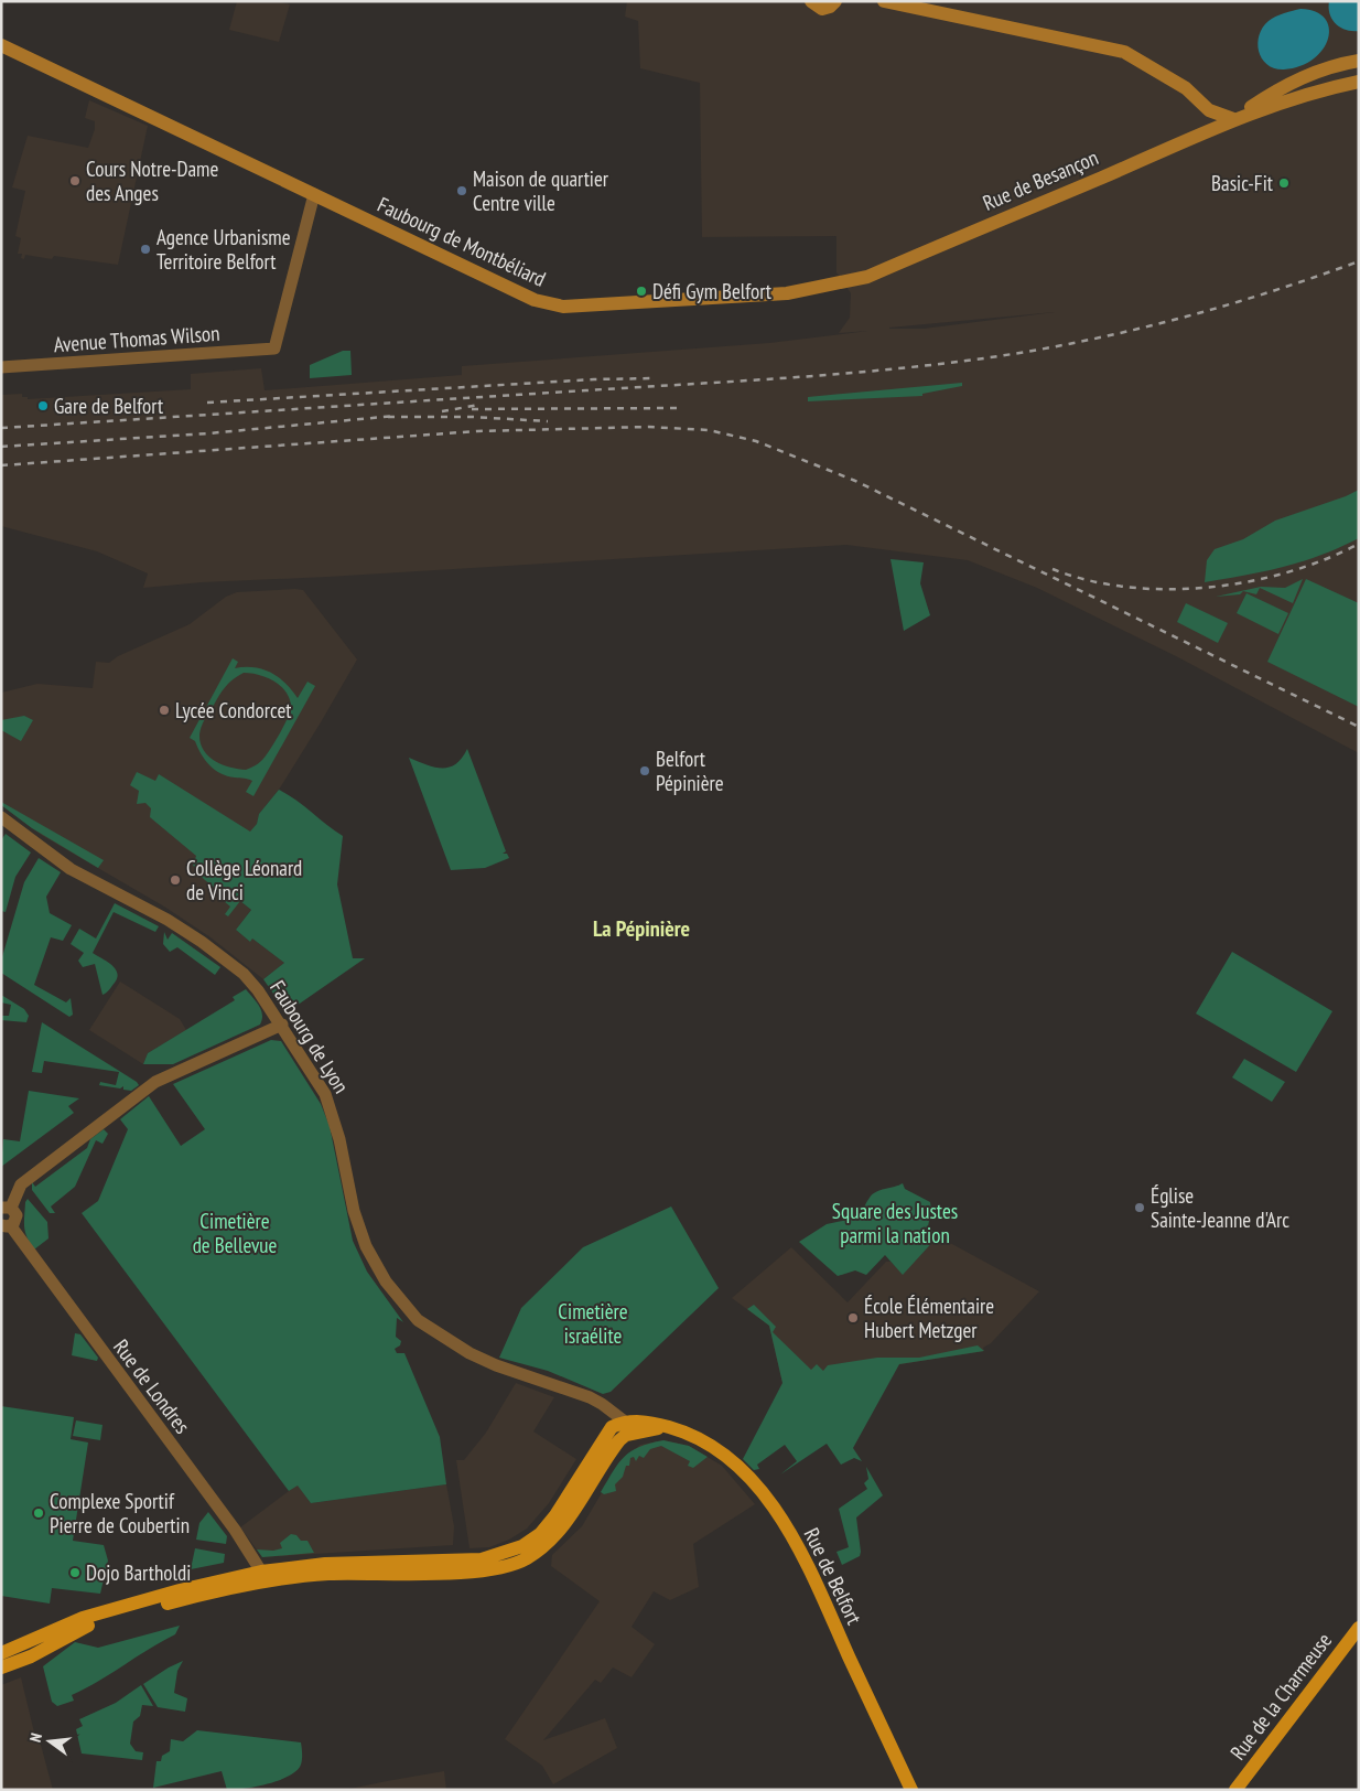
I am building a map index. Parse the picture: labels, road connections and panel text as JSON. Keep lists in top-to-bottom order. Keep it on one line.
{"streets":{"main road":["Rue de Besançon","Faubourg de Montbéliard","Rue de Belfort","Rue de la Charmeuse"],"street":["Avenue Thomas Wilson","Faubourg de Lyon","Rue de Londres"]},"crossings":[["Rue de Besançon","Faubourg de Montbéliard"],["Faubourg de Montbéliard","Avenue Thomas Wilson"],["Faubourg de Lyon","Rue de Belfort"]],"districts":["La Pépinière"],"parks":["Square des Justes parmi la nation","Cimetière de Bellevue","Cimetière israélite"],"places":["Cours Notre-Dame des Anges","Basic-Fit","Maison de quartier Centre ville","Agence Urbanisme Territoire Belfort","Défi Gym Belfort","Gare de Belfort","Lycée Condorcet","Belfort Pépinière","Collège Léonard de Vinci","Église Sainte-Jeanne d'Arc","École Élémentaire Hubert Metzger","Complexe Sportif Pierre de Coubertin","Dojo Bartholdi"],"north":"left"}
